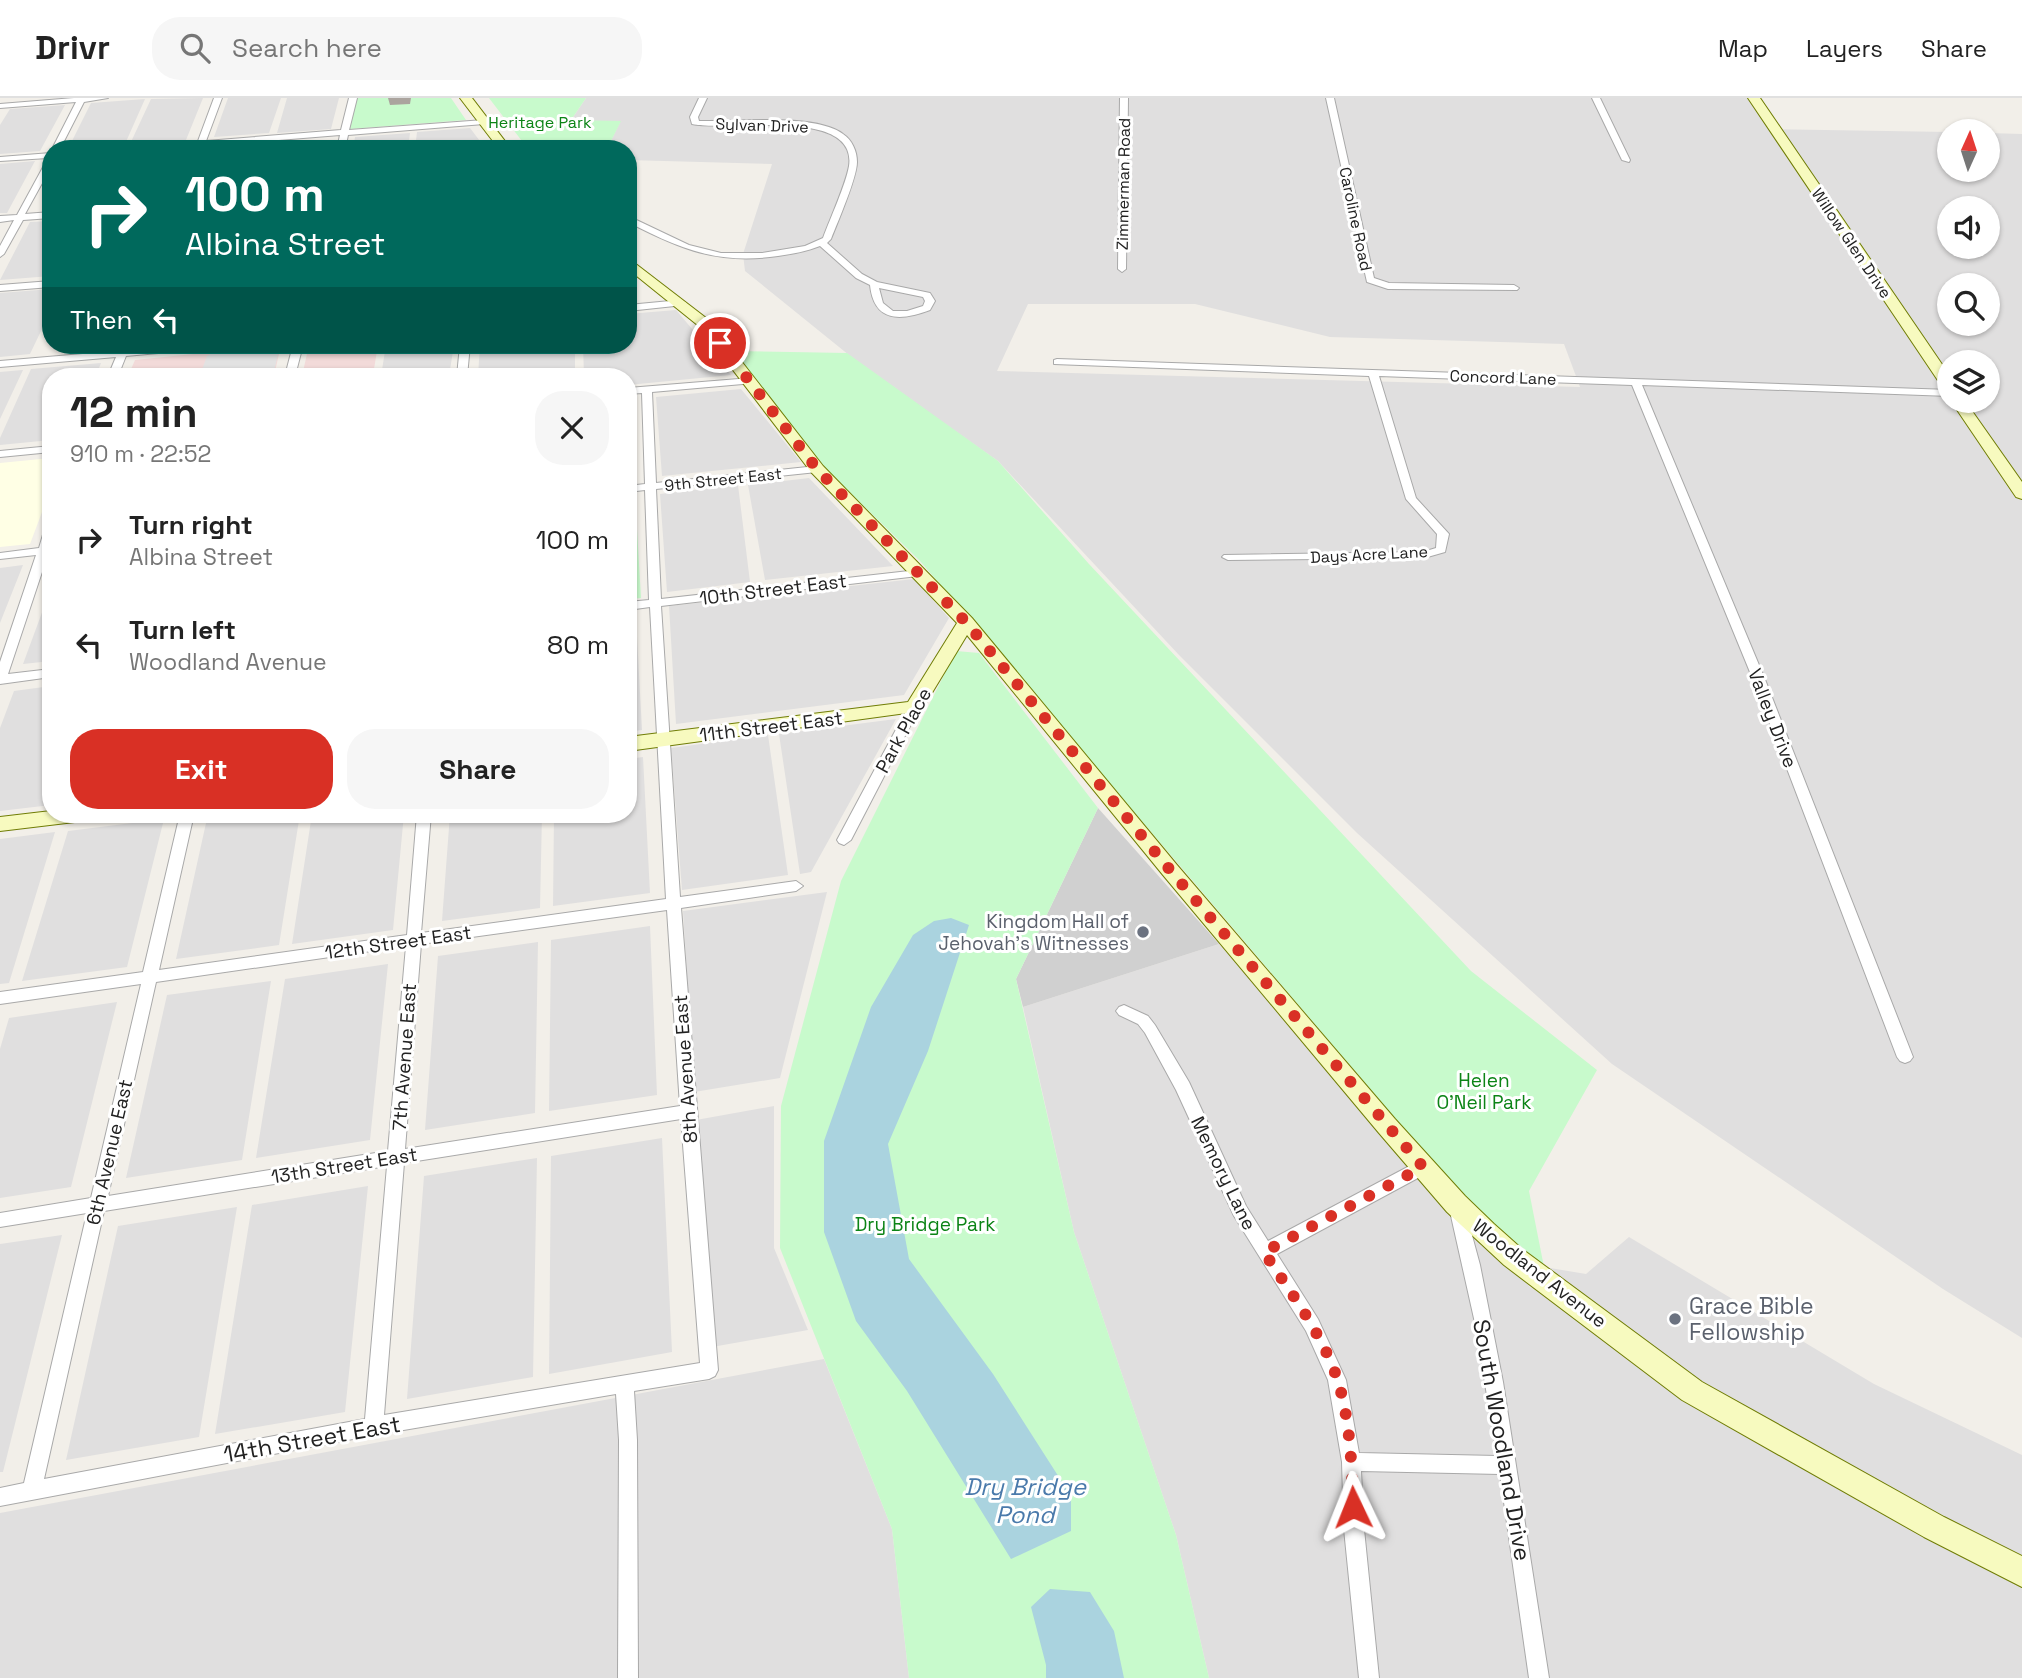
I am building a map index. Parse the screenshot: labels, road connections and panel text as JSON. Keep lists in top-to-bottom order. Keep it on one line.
{"streets":{"street":["Sylvan Drive","Zimmerman Road","Caroline Road","Willow Glen Drive","Concord Lane","9th Street East","Days Acre Lane","10th Street East","Valley Drive","11th Street East","Park Place","12th Street East","7th Avenue East","8th Avenue East","6th Avenue East","13th Street East","Memory Lane","Woodland Avenue","14th Street East","South Woodland Drive"]},"crossings":[["Concord Lane","Days Acre Lane"],["Concord Lane","Valley Drive"],["9th Street East","8th Avenue East"],["9th Street East","Woodland Avenue"],["10th Street East","8th Avenue East"],["10th Street East","Woodland Avenue"],["11th Street East","Park Place"],["11th Street East","8th Avenue East"],["Park Place","Woodland Avenue"],["12th Street East","7th Avenue East"],["12th Street East","8th Avenue East"],["12th Street East","6th Avenue East"],["7th Avenue East","13th Street East"],["7th Avenue East","14th Street East"],["8th Avenue East","13th Street East"],["8th Avenue East","14th Street East"],["6th Avenue East","13th Street East"],["6th Avenue East","14th Street East"],["Woodland Avenue","South Woodland Drive"]],"water":["Dry Bridge Pond"],"parks":["Heritage Park","Helen O'Neil Park","Dry Bridge Park"],"places":["Kingdom Hall of Jehovah's Witnesses","Grace Bible Fellowship"],"north":"top","page":{"header":"Drivr","search":"Search here","nav":["Map","Layers","Share"],"turn":["100 m","Albina Street"],"then":"Then","heading":["12 min","910 m · 22:52"],"list":[{"name":"Turn right","note":"Albina Street","value":"100 m"},{"name":"Turn left","note":"Woodland Avenue","value":"80 m"}],"buttons":["Exit","Share"]}}
